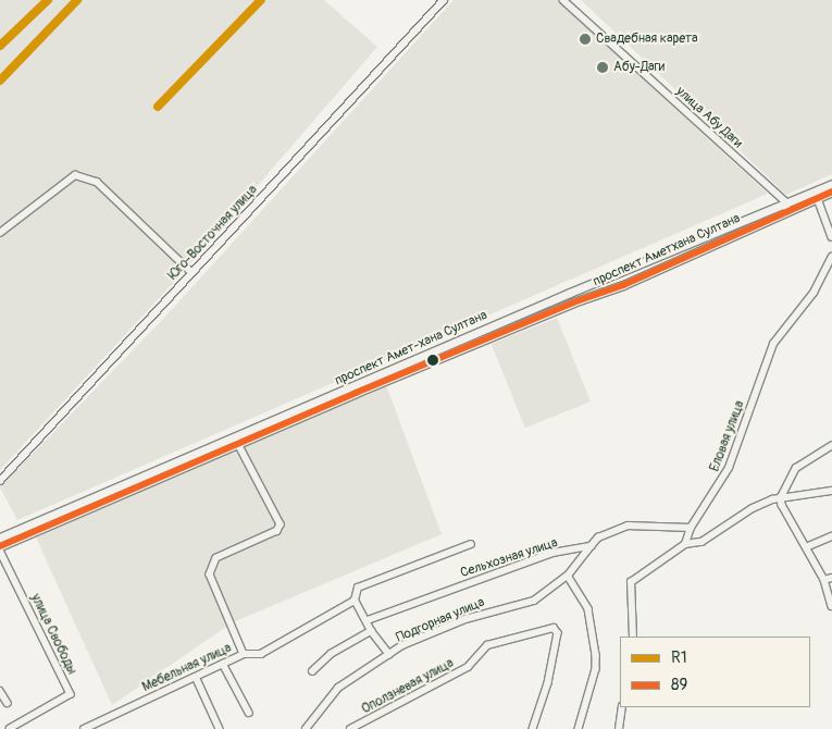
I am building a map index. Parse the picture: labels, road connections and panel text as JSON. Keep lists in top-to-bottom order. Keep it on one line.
{"streets":{"main road":["проспект Аметхана Султана","проспект Амет-хана Султана"],"street":["улица Абу Даги","Юго-Восточная улица","Еловая улица","Сельхозная улица","Подгорная улица","улица Свободы","Мебельная улица","Оползневая улица"]},"crossings":[["улица Абу Даги","проспект Аметхана Султана"],["улица Абу Даги","проспект Амет-хана Султана"],["проспект Аметхана Султана","проспект Амет-хана Султана"],["проспект Аметхана Султана","улица Свободы"],["Еловая улица","Сельхозная улица"],["Сельхозная улица","Подгорная улица"]],"places":["Свадебная карета","Абу-Даги"],"lines":["transit line R1","transit line 89"],"legend":["R1","89"]}
